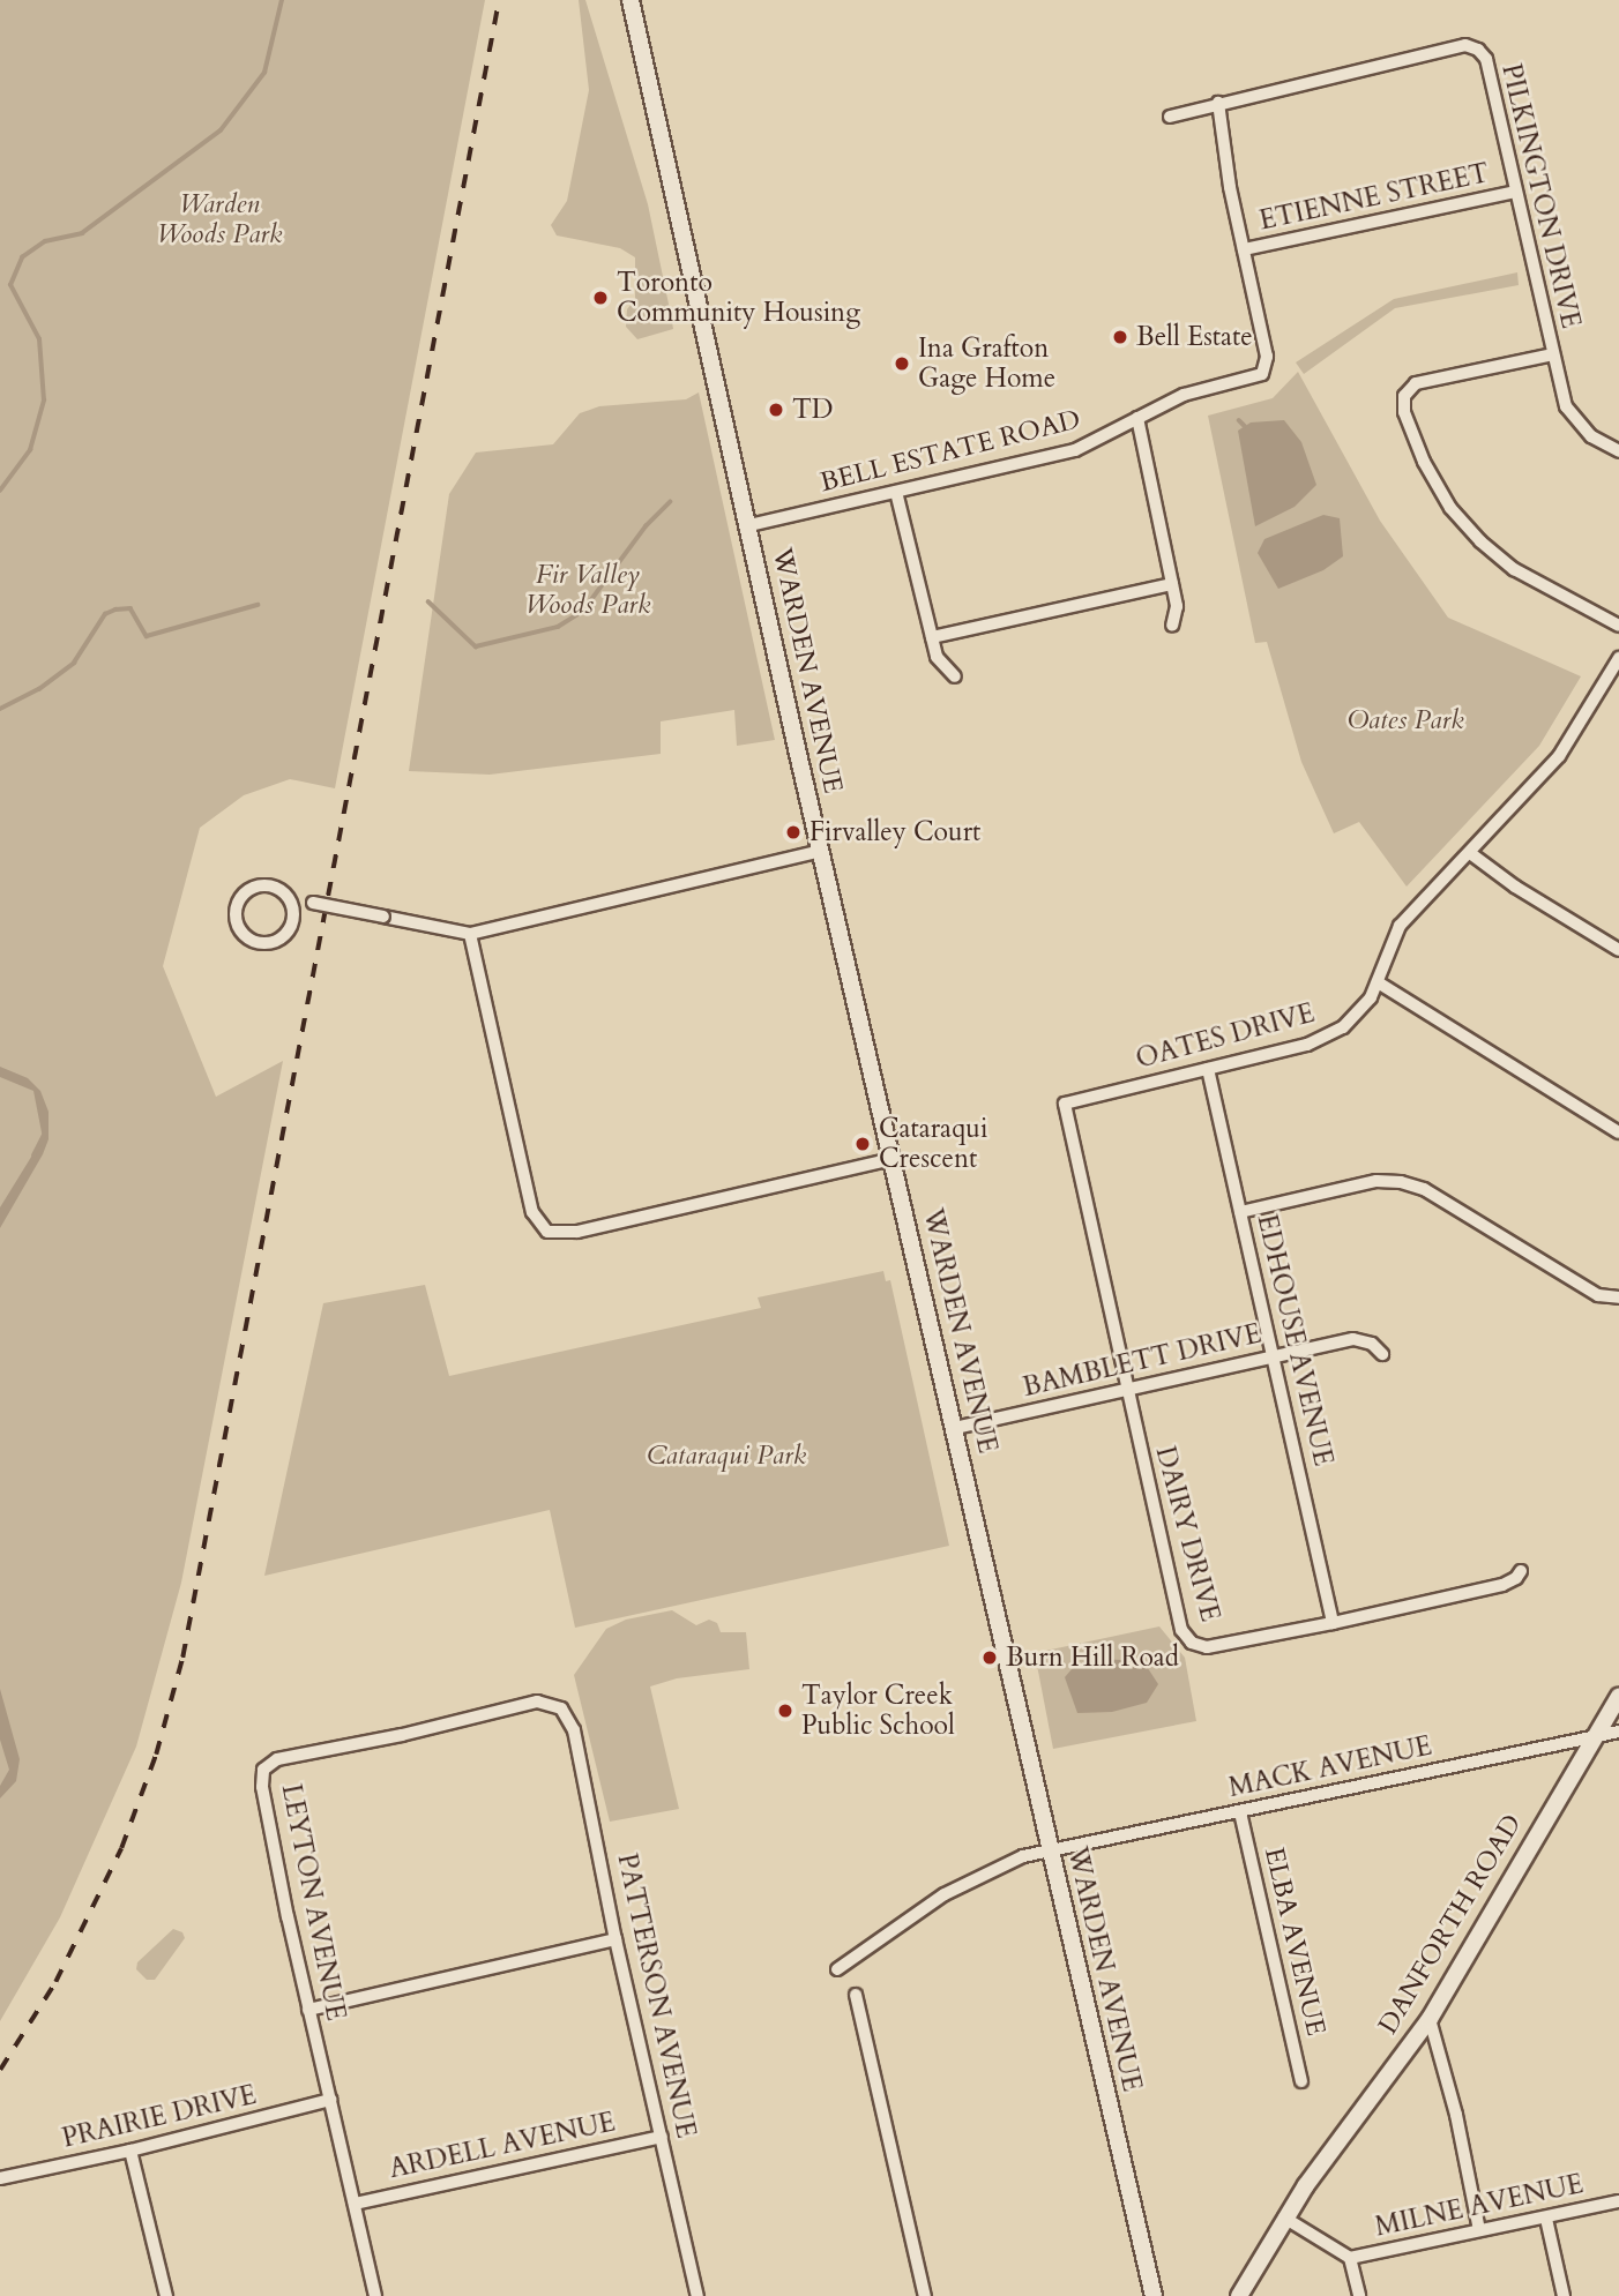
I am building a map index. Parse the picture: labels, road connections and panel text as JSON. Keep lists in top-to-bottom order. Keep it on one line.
{"streets":{"main road":["WARDEN AVENUE","DANFORTH ROAD"],"street":["PILKINGTON DRIVE","ETIENNE STREET","BELL ESTATE ROAD","OATES DRIVE","EDHOUSE AVENUE","BAMBLETT DRIVE","DAIRY DRIVE","MACK AVENUE","LEYTON AVENUE","ELBA AVENUE","PATTERSON AVENUE","PRAIRIE DRIVE","ARDELL AVENUE","MILNE AVENUE"]},"crossings":[["PILKINGTON DRIVE","ETIENNE STREET"],["PILKINGTON DRIVE","BELL ESTATE ROAD"],["ETIENNE STREET","BELL ESTATE ROAD"],["BELL ESTATE ROAD","WARDEN AVENUE"],["WARDEN AVENUE","BAMBLETT DRIVE"],["WARDEN AVENUE","MACK AVENUE"],["OATES DRIVE","EDHOUSE AVENUE"],["OATES DRIVE","DAIRY DRIVE"],["EDHOUSE AVENUE","BAMBLETT DRIVE"],["EDHOUSE AVENUE","DAIRY DRIVE"],["BAMBLETT DRIVE","DAIRY DRIVE"],["MACK AVENUE","DANFORTH ROAD"],["MACK AVENUE","ELBA AVENUE"],["LEYTON AVENUE","PATTERSON AVENUE"],["LEYTON AVENUE","PRAIRIE DRIVE"],["LEYTON AVENUE","ARDELL AVENUE"],["PATTERSON AVENUE","ARDELL AVENUE"]],"parks":["Warden Woods Park","Fir Valley Woods Park","Oates Park","Cataraqui Park"],"places":["Toronto Community Housing","Bell Estate","Ina Grafton Gage Home","TD","Firvalley Court","Cataraqui Crescent","Burn Hill Road","Taylor Creek Public School"]}
